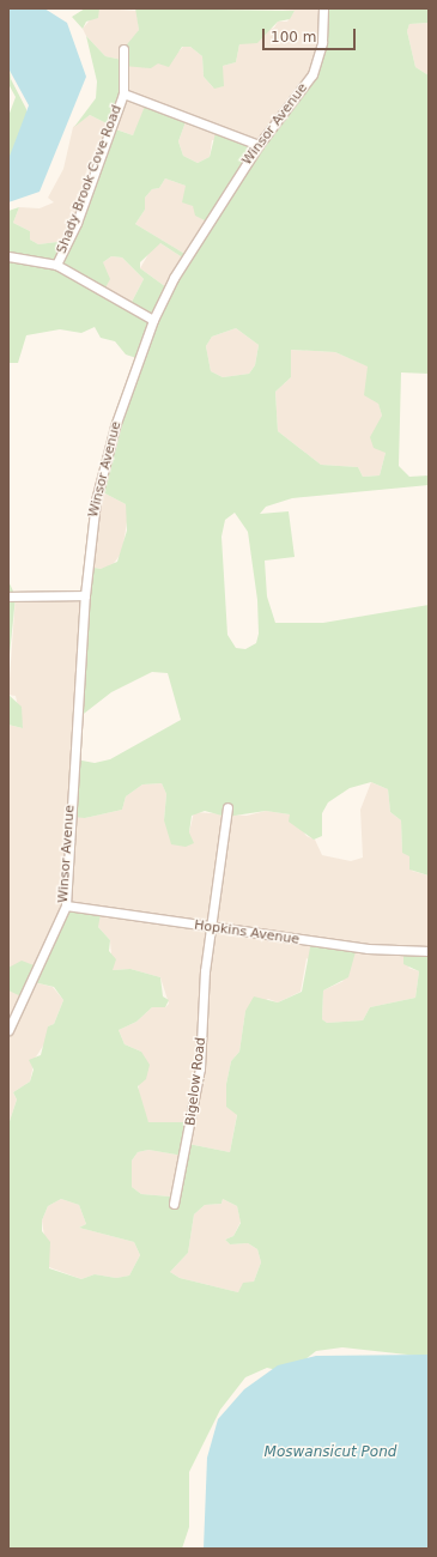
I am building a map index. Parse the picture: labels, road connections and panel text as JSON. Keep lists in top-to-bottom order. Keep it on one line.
{"streets":{"street":["Winsor Avenue","Shady Brook Cove Road","Hopkins Avenue","Bigelow Road"]},"crossings":[["Winsor Avenue","Hopkins Avenue"],["Hopkins Avenue","Bigelow Road"]],"water":["Moswansicut Pond"],"scale_bar":"100 m"}
